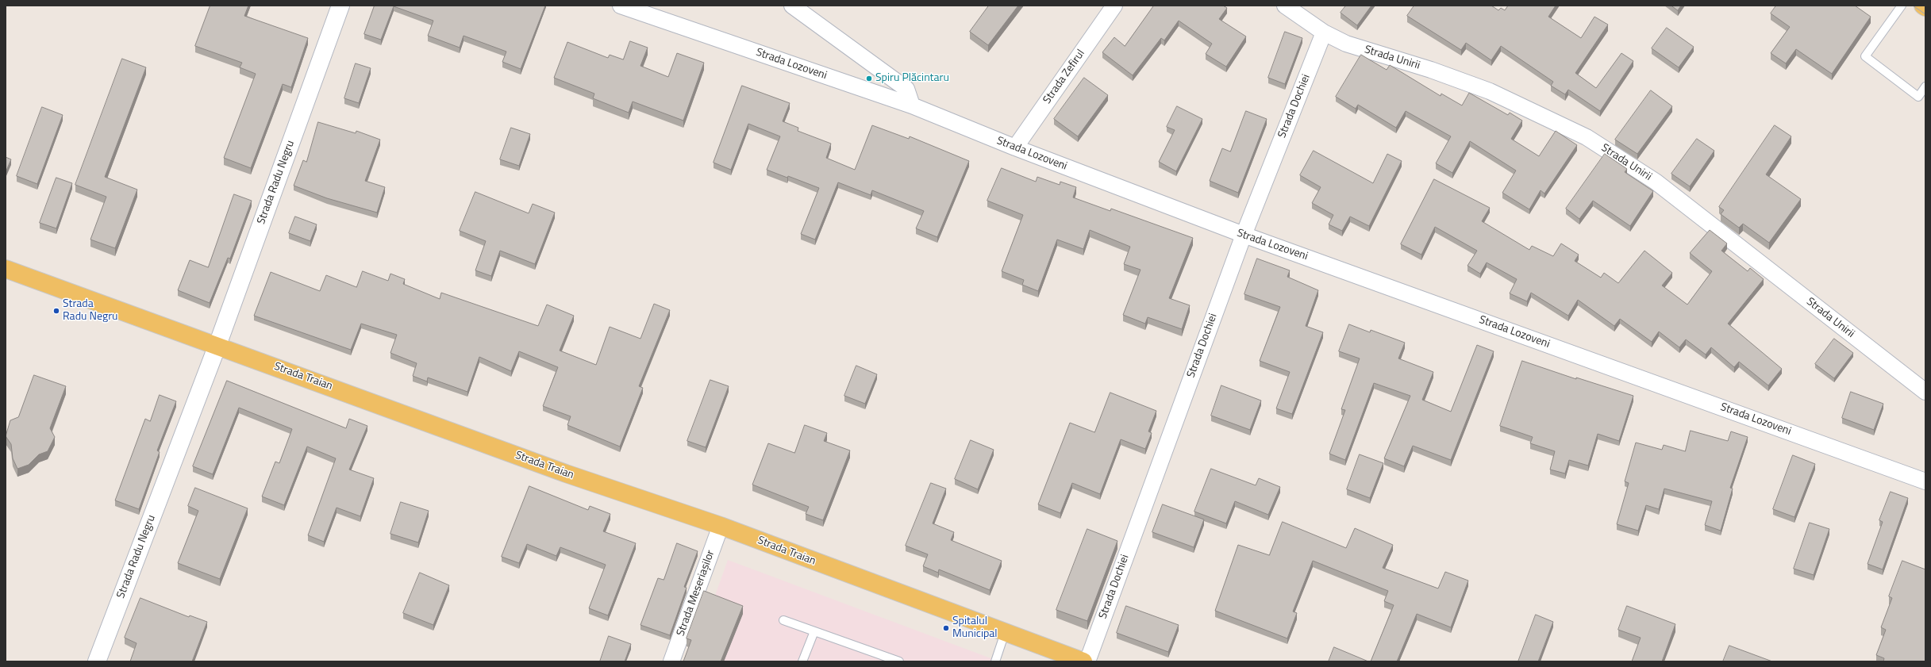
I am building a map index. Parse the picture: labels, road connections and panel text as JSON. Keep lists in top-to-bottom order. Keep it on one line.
{"streets":{"main road":["Strada Traian"],"street":["Strada Unirii","Strada Lozoveni","Strada Zefirul","Strada Dochiei","Strada Radu Negru","Strada Meseriașilor"]},"crossings":[["Strada Unirii","Strada Dochiei"],["Strada Lozoveni","Strada Zefirul"],["Strada Lozoveni","Strada Dochiei"],["Strada Radu Negru","Strada Traian"],["Strada Traian","Strada Meseriașilor"]],"places":["Spiru Plăcintaru","Strada Radu Negru","Spitalul Municipal"]}
